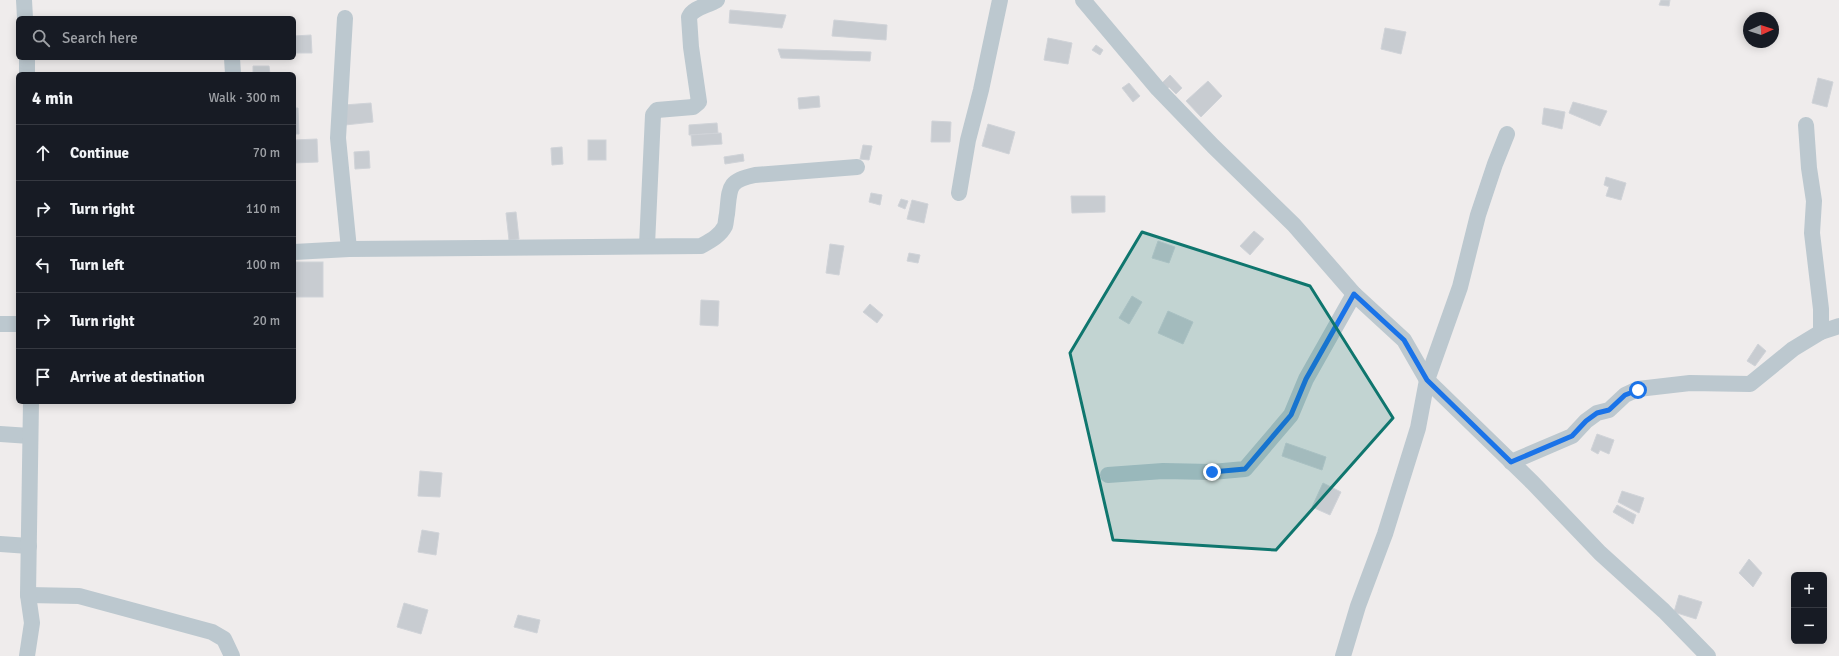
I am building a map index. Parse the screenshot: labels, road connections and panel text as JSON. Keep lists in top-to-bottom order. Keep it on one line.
{"north":"right","page":{"search":"Search here","heading":["4 min","Walk · 300 m"],"list":[["Continue","70 m"],["Turn right","110 m"],["Turn left","100 m"],["Turn right","20 m"],"Arrive at destination"],"map_buttons":["+","−"]}}
